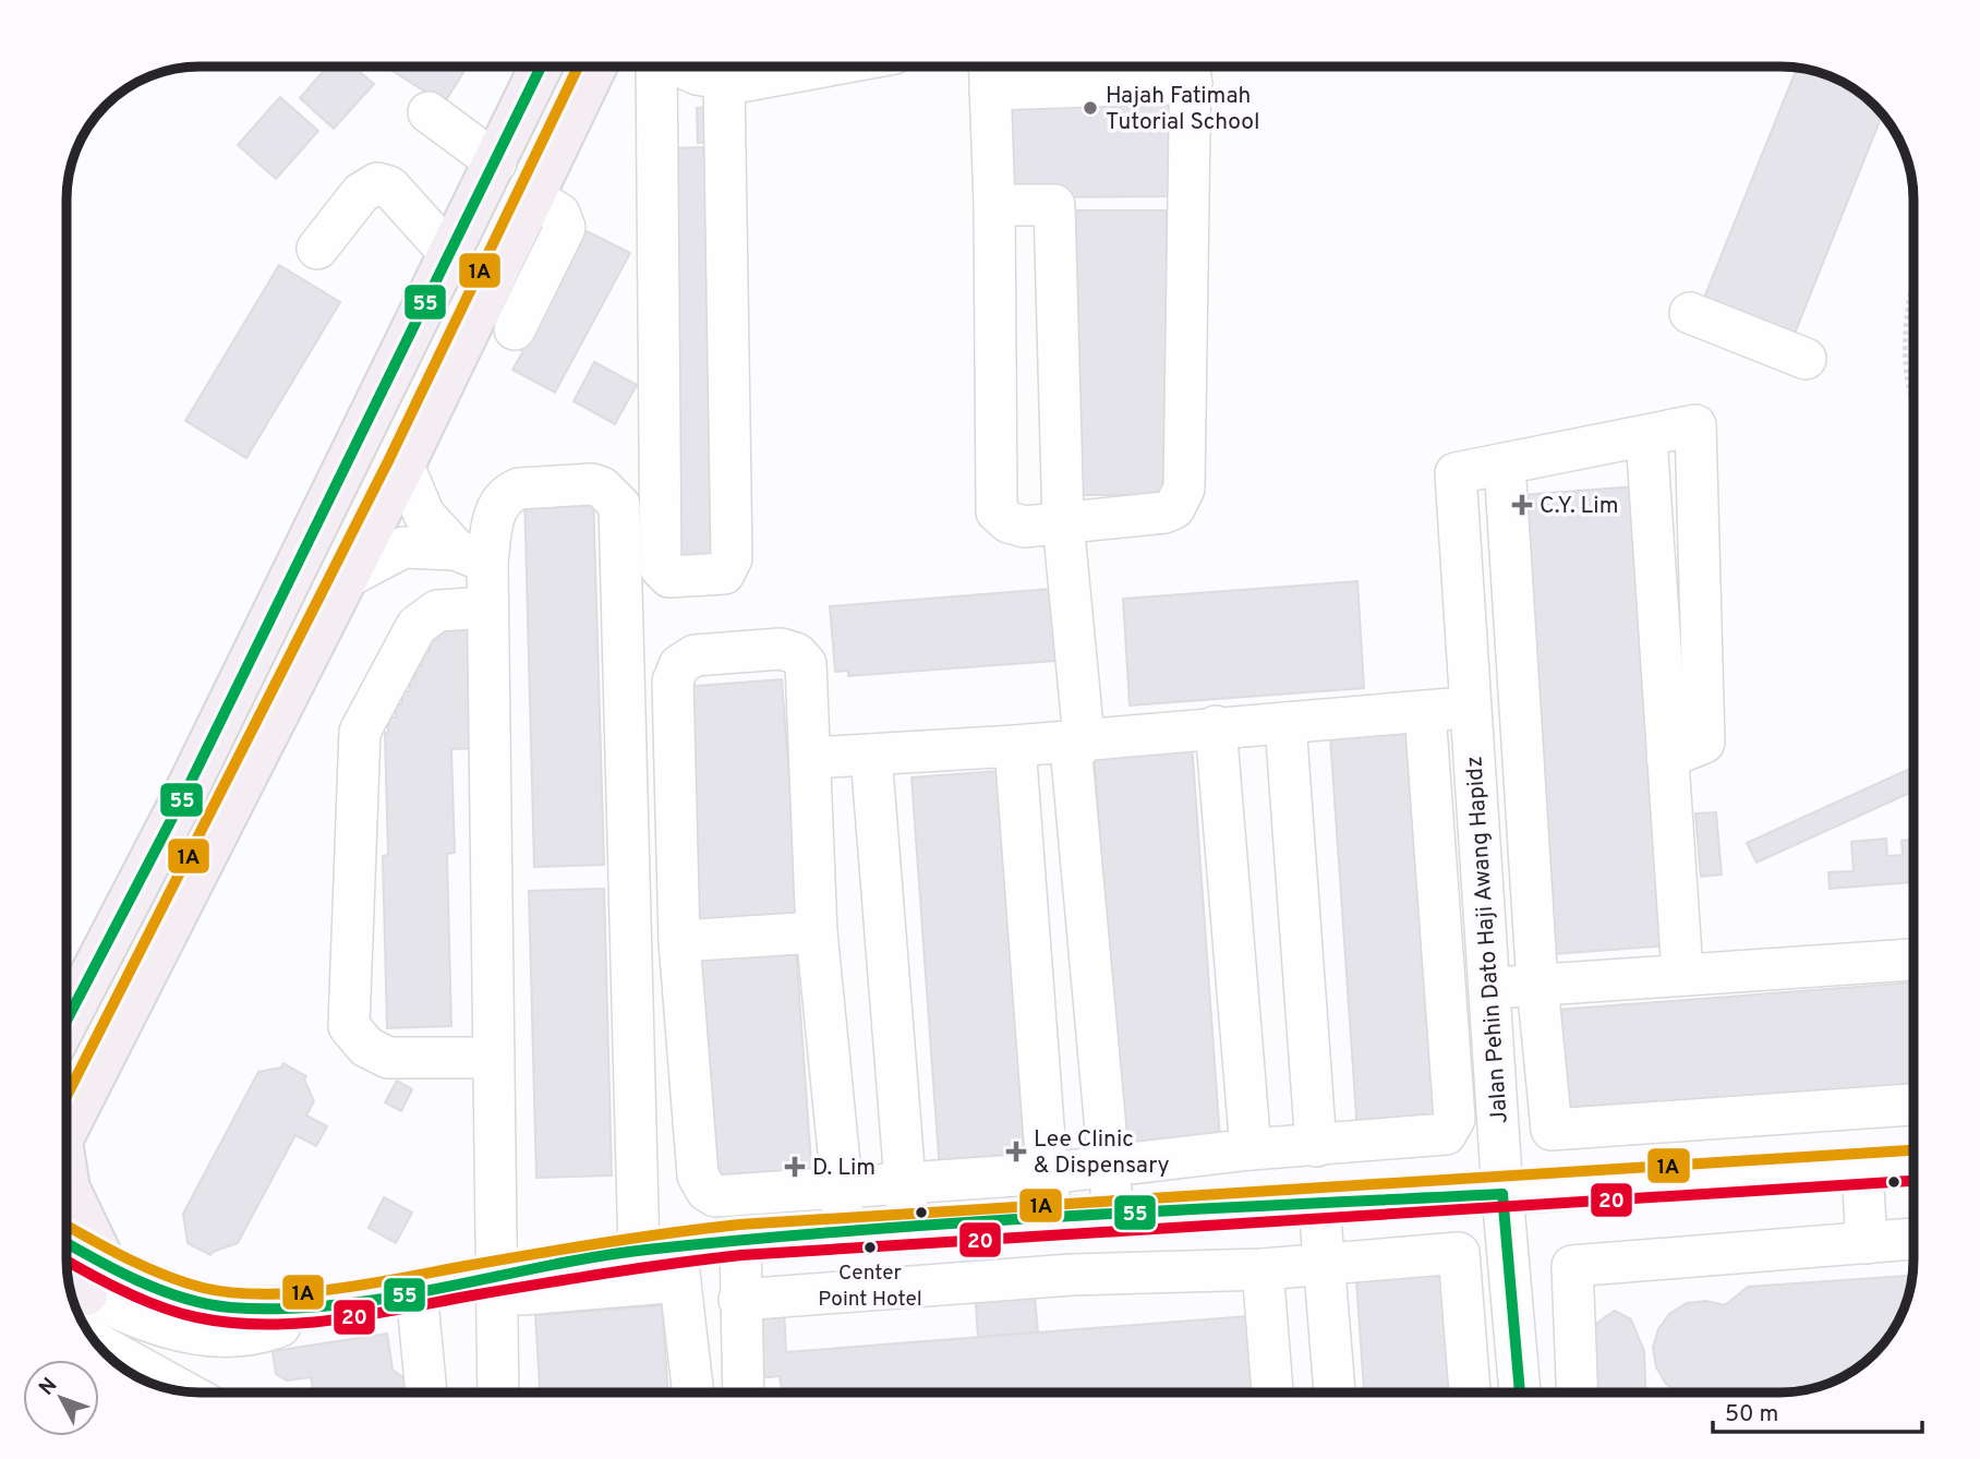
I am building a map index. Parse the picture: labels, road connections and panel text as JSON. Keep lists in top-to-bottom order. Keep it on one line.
{"streets":{"street":["Jalan Pehin Dato Haji Awang Hapidz"]},"places":{"other":["Hajah Fatimah Tutorial School","Center Point Hotel"],"health":["C.Y. Lim","Lee Clinic & Dispensary","D. Lim"]},"lines":["transit line 55","transit line 1A","transit line 20"],"scale_bar":"50 m","north":"top left"}
